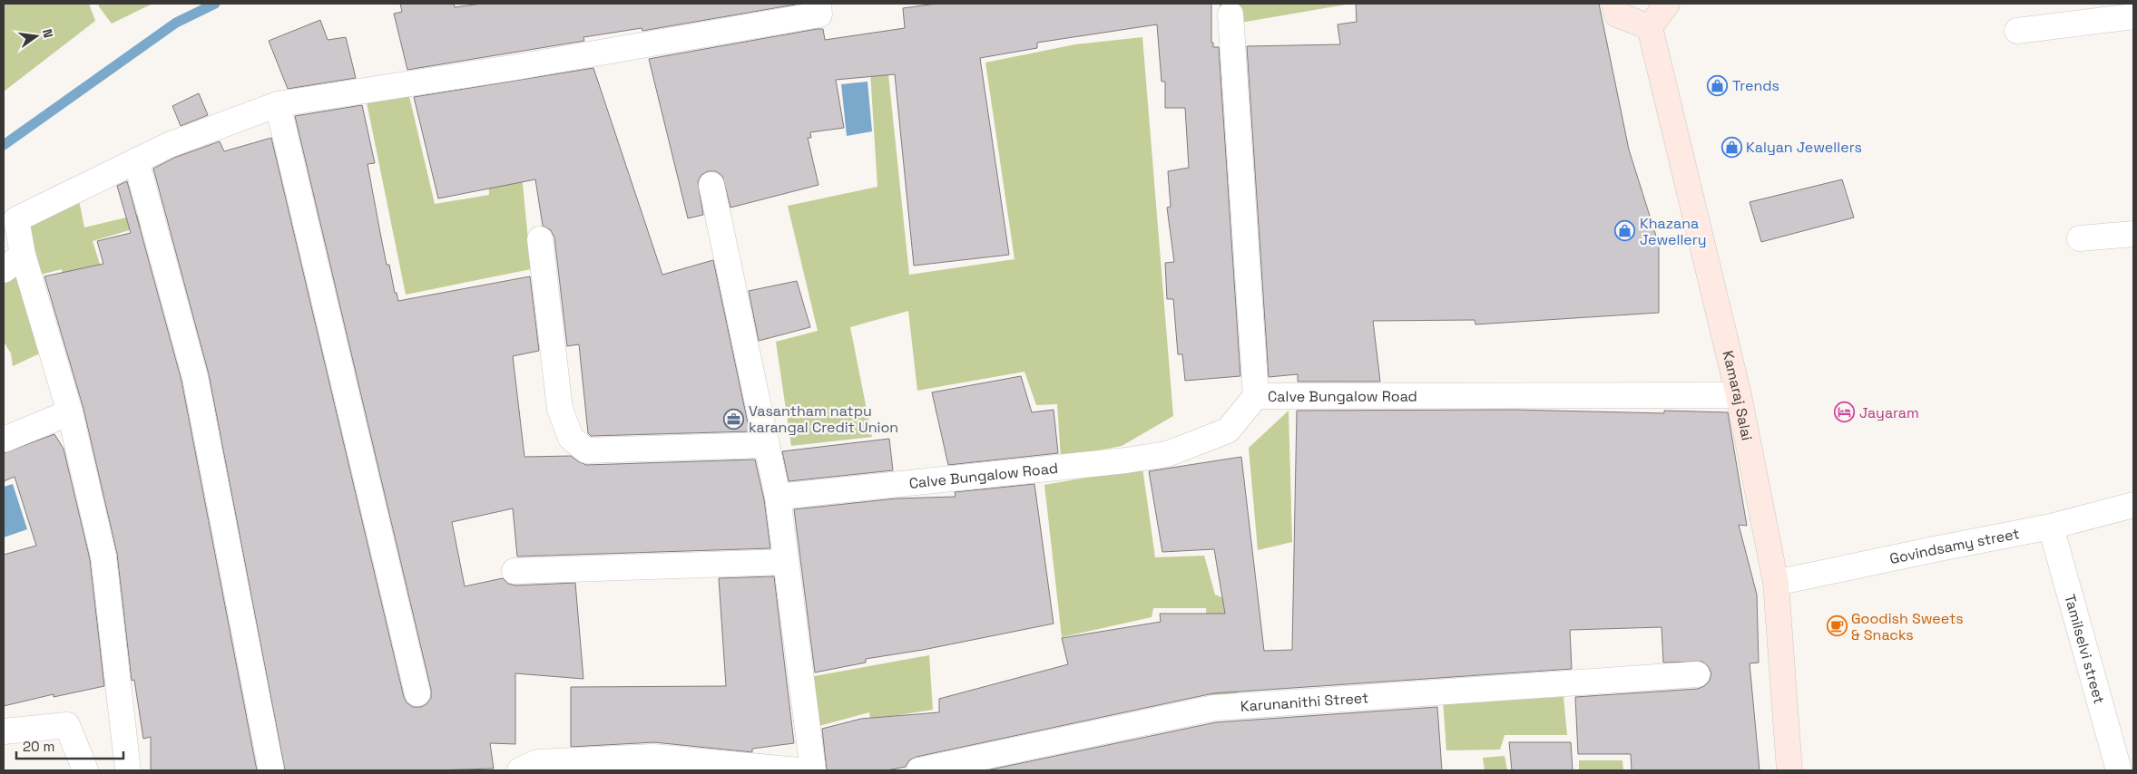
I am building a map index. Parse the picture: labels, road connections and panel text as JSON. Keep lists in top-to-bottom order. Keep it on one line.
{"streets":{"main road":["Kamaraj Salai"],"street":["Calve Bungalow Road","Govindsamy street","Tamilselvi street","Karunanithi Street"]},"crossings":[["Calve Bungalow Road","Kamaraj Salai"],["Kamaraj Salai","Govindsamy street"],["Govindsamy street","Tamilselvi street"]],"places":{"shop":["Trends","Kalyan Jewellers","Khazana Jewellery"],"hotel":["Jayaram"],"office":["Vasantham natpu karangal Credit Union"],"cafe":["Goodish Sweets & Snacks"]},"scale_bar":"20 m","north":"right"}
